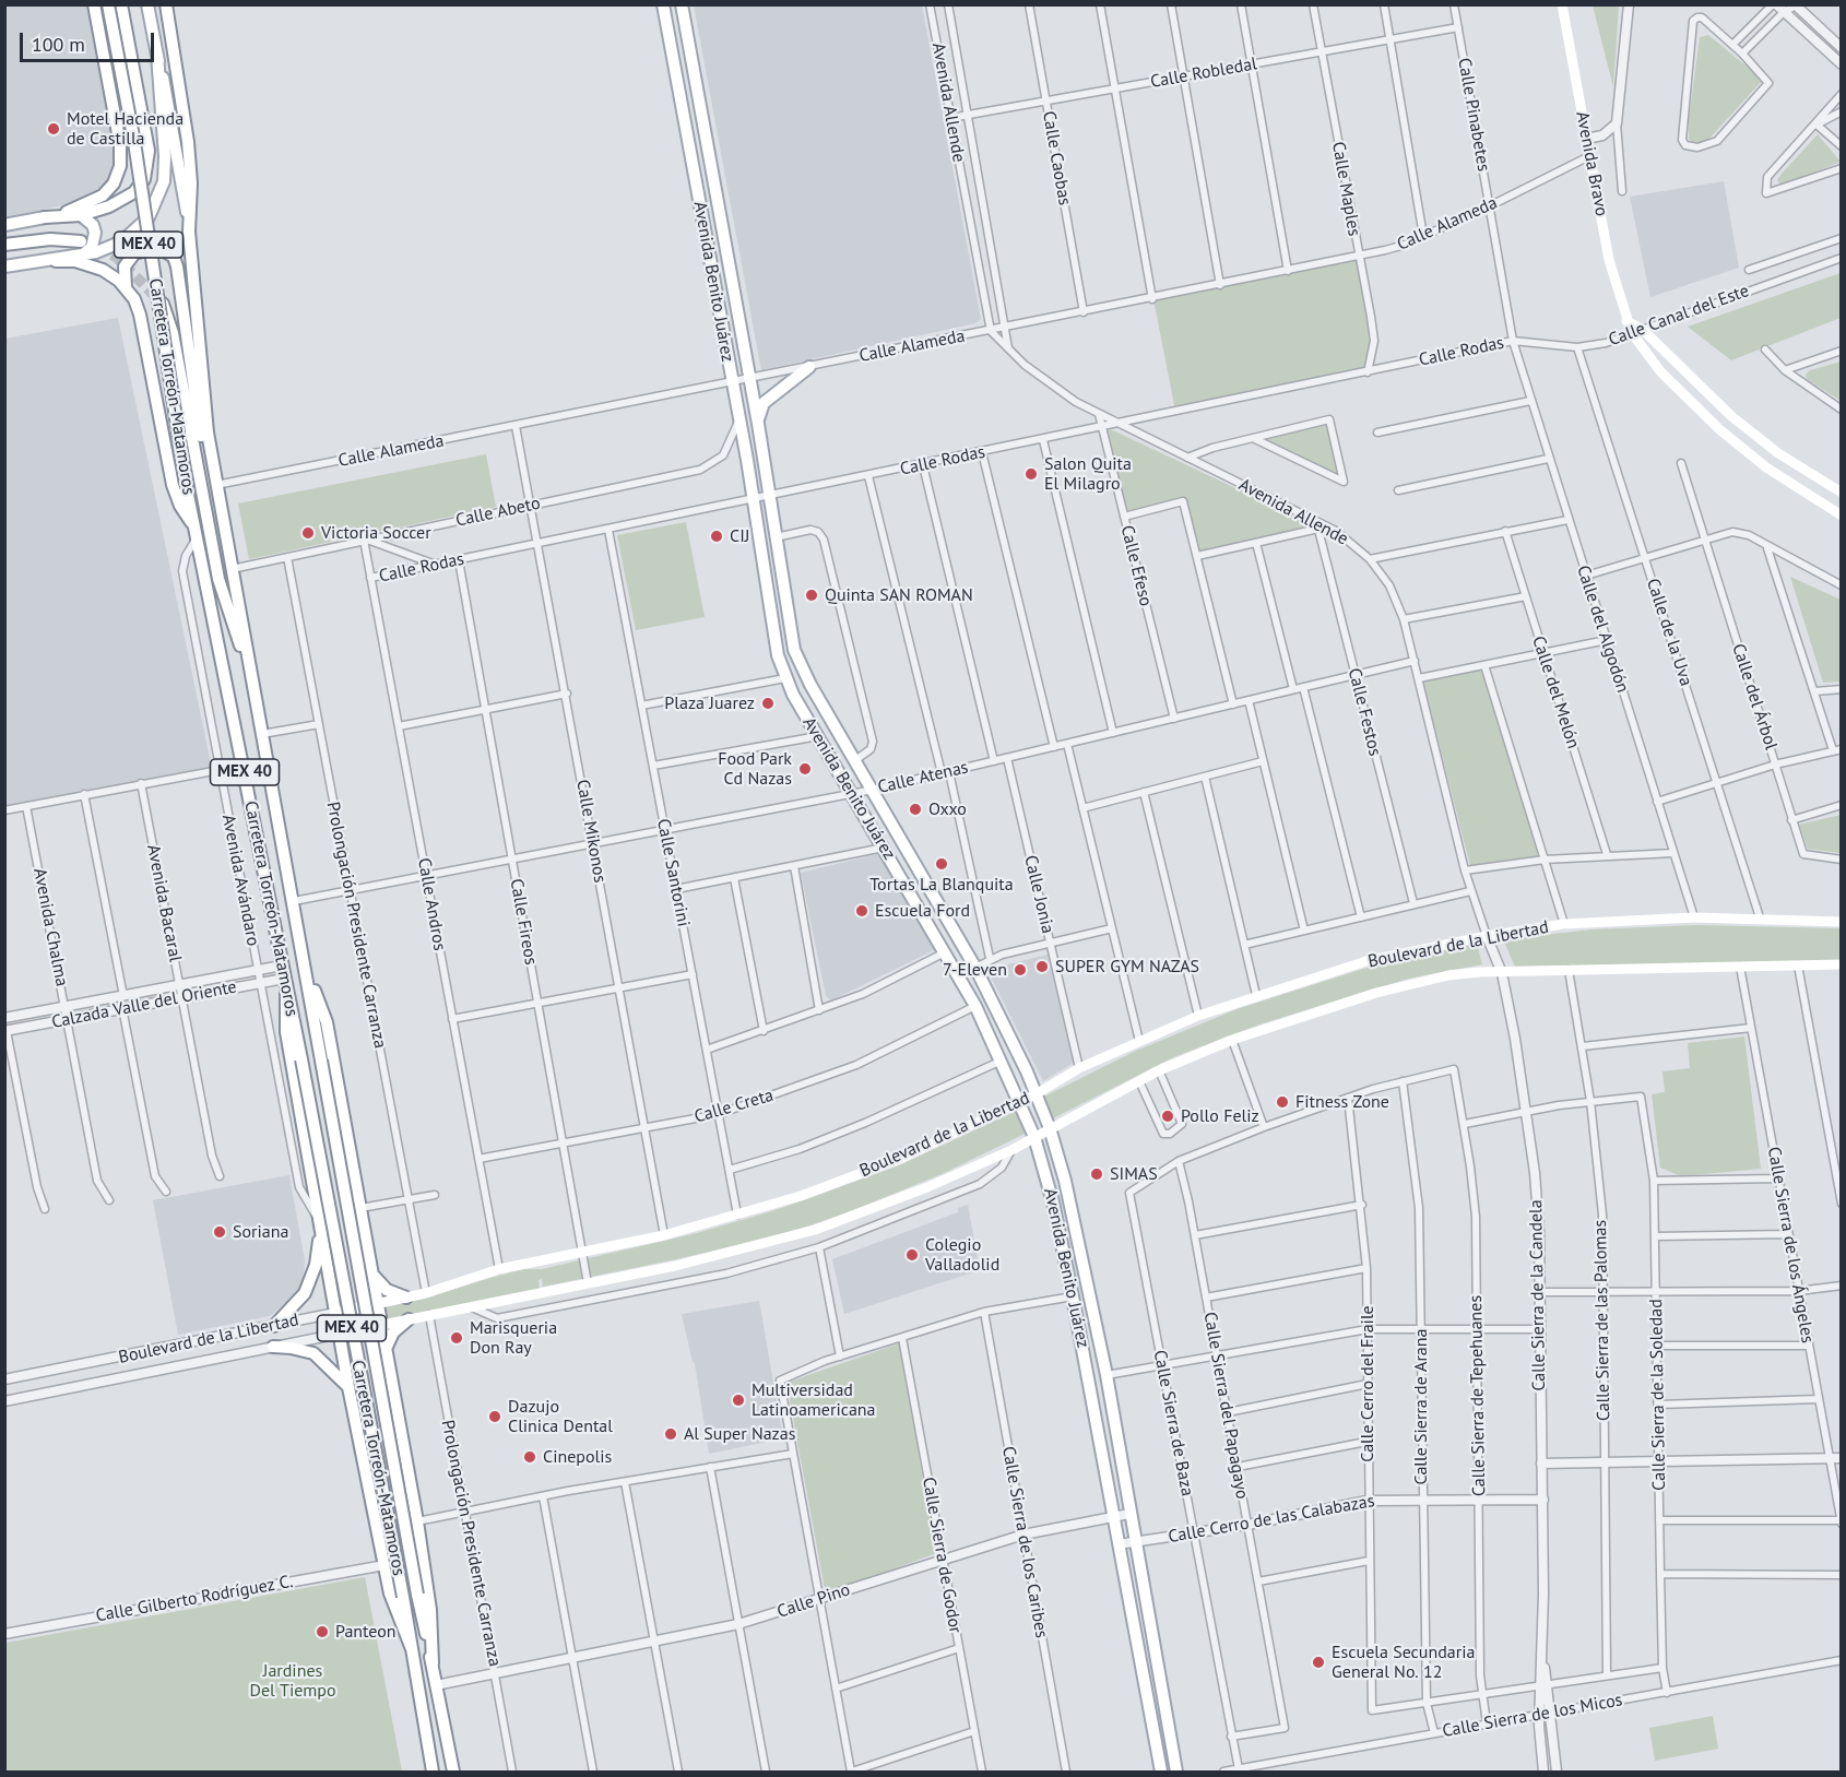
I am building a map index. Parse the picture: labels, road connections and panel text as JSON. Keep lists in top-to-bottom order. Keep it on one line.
{"streets":{"main road":["Avenida Bravo","MEX 40","Avenida Benito Juárez","Carretera Torreón-Matamoros","Boulevard de la Libertad"],"street":["Calle Robledal","Avenida Allende","Calle Pinabetes","Calle Caobas","Calle Maples","Calle Alameda","Calle Canal del Este","Calle Rodas","Calle Abeto","Calle Efeso","Calle del Algodón","Calle de la Uva","Calle del Melón","Calle del Árbol","Calle Festos","Calle Atenas","Calle Mikonos","Calle Santorini","Avenida Avándaro","Calle Jonia","Avenida Bacaral","Calle Andros","Calle Fireos","Prolongación Presidente Carranza","Avenida Chalma","Calzada Valle del Oriente","Calle Creta","Calle Sierra de los Ángeles","Calle Sierra de la Candela","Calle Sierra de las Palomas","Calle Cerro del Fraile","Calle Sierra de la Soledad","Calle Sierra de Tepehuanes","Calle Sierra del Papagayo","Calle Sierra de Arana","Calle Sierra de Baza","Calle Cerro de las Calabazas","Calle Sierra de los Caribes","Calle Sierra de Godor","Calle Gilberto Rodríguez C.","Calle Pino","Calle Sierra de los Micos"]},"crossings":[["Calle Robledal","Avenida Allende"],["Calle Robledal","Calle Pinabetes"],["Calle Robledal","Calle Caobas"],["Calle Robledal","Calle Maples"],["Avenida Allende","Calle Alameda"],["Avenida Allende","Calle Rodas"],["Avenida Allende","Calle Efeso"],["Avenida Allende","Calle Festos"],["Avenida Allende","Calle Atenas"],["Avenida Allende","Boulevard de la Libertad"],["Avenida Allende","Calle Sierra de la Candela"],["Calle Pinabetes","Calle Alameda"],["Calle Pinabetes","Calle Canal del Este"],["Calle Pinabetes","Calle Rodas"],["Calle Pinabetes","Calle del Algodón"],["Calle Caobas","Calle Alameda"],["Avenida Bravo","Calle Alameda"],["Avenida Bravo","Calle Canal del Este"],["Calle Maples","Calle Alameda"],["Calle Maples","Calle Rodas"],["Calle Alameda","MEX 40"],["Calle Alameda","Avenida Benito Juárez"],["Calle Alameda","Calle Mikonos"],["MEX 40","Calle Abeto"],["MEX 40","Calle Atenas"],["MEX 40","Calle Pino"],["Avenida Benito Juárez","Calle Rodas"],["Avenida Benito Juárez","Calle Abeto"],["Avenida Benito Juárez","Calle Atenas"],["Avenida Benito Juárez","Boulevard de la Libertad"],["Avenida Benito Juárez","Calle Creta"],["Avenida Benito Juárez","Calle Cerro de las Calabazas"],["Avenida Benito Juárez","Calle Pino"],["Calle Canal del Este","Calle Rodas"],["Calle Canal del Este","Calle del Algodón"],["Calle Canal del Este","Calle de la Uva"],["Calle Rodas","Calle Efeso"],["Calle Rodas","Calle del Algodón"],["Calle Rodas","Calle Mikonos"],["Calle Rodas","Calle Santorini"],["Calle Rodas","Calle Andros"],["Calle Rodas","Calle Fireos"],["Carretera Torreón-Matamoros","Avenida Avándaro"],["Carretera Torreón-Matamoros","Calzada Valle del Oriente"],["Calle Abeto","Calle Mikonos"],["Calle Abeto","Calle Andros"],["Calle Abeto","Prolongación Presidente Carranza"],["Calle Efeso","Calle Atenas"],["Calle del Algodón","Boulevard de la Libertad"],["Calle de la Uva","Boulevard de la Libertad"],["Calle Festos","Calle Atenas"],["Calle Atenas","Calle Mikonos"],["Calle Atenas","Calle Santorini"],["Calle Atenas","Calle Jonia"],["Calle Atenas","Calle Andros"],["Calle Atenas","Calle Fireos"],["Calle Atenas","Prolongación Presidente Carranza"],["Calle Mikonos","Boulevard de la Libertad"],["Calle Mikonos","Calle Creta"],["Calle Santorini","Boulevard de la Libertad"],["Calle Santorini","Calle Creta"],["Avenida Avándaro","Calzada Valle del Oriente"],["Calle Jonia","Boulevard de la Libertad"],["Avenida Bacaral","Calzada Valle del Oriente"],["Calle Andros","Boulevard de la Libertad"],["Calle Andros","Calle Creta"],["Calle Fireos","Boulevard de la Libertad"],["Calle Fireos","Calle Creta"],["Prolongación Presidente Carranza","Boulevard de la Libertad"],["Prolongación Presidente Carranza","Calle Pino"],["Avenida Chalma","Calzada Valle del Oriente"],["Boulevard de la Libertad","Calle Sierra de los Ángeles"],["Boulevard de la Libertad","Calle Sierra de la Candela"],["Boulevard de la Libertad","Calle Sierra de las Palomas"],["Calle Sierra de la Candela","Calle Cerro de las Calabazas"],["Calle Sierra de las Palomas","Calle Sierra de la Soledad"],["Calle Cerro del Fraile","Calle Sierra de Arana"],["Calle Cerro del Fraile","Calle Cerro de las Calabazas"],["Calle Sierra de la Soledad","Calle Sierra de los Micos"],["Calle Sierra de Tepehuanes","Calle Sierra de Arana"],["Calle Sierra de Tepehuanes","Calle Cerro de las Calabazas"],["Calle Sierra de Tepehuanes","Calle Sierra de los Micos"],["Calle Sierra del Papagayo","Calle Sierra de Baza"],["Calle Sierra del Papagayo","Calle Cerro de las Calabazas"],["Calle Sierra de Arana","Calle Cerro de las Calabazas"],["Calle Sierra de Arana","Calle Sierra de los Micos"],["Calle Sierra de Baza","Calle Cerro de las Calabazas"],["Calle Sierra de Baza","Calle Sierra de los Micos"],["Calle Sierra de los Caribes","Calle Pino"],["Calle Sierra de Godor","Calle Pino"]],"parks":["Jardines Del Tiempo"],"places":["Motel Hacienda de Castilla","Salon Quita El Milagro","Victoria Soccer","CIJ","Quinta SAN ROMAN","Plaza Juarez","Food Park Cd Nazas","Oxxo","Tortas La Blanquita","Escuela Ford","SUPER GYM NAZAS","7-Eleven","Fitness Zone","Pollo Feliz","SIMAS","Soriana","Colegio Valladolid","Marisqueria Don Ray","Multiversidad Latinoamericana","Dazujo Clinica Dental","Al Super Nazas","Cinepolis","Panteon","Escuela Secundaria General No. 12"],"scale_bar":"100 m"}
